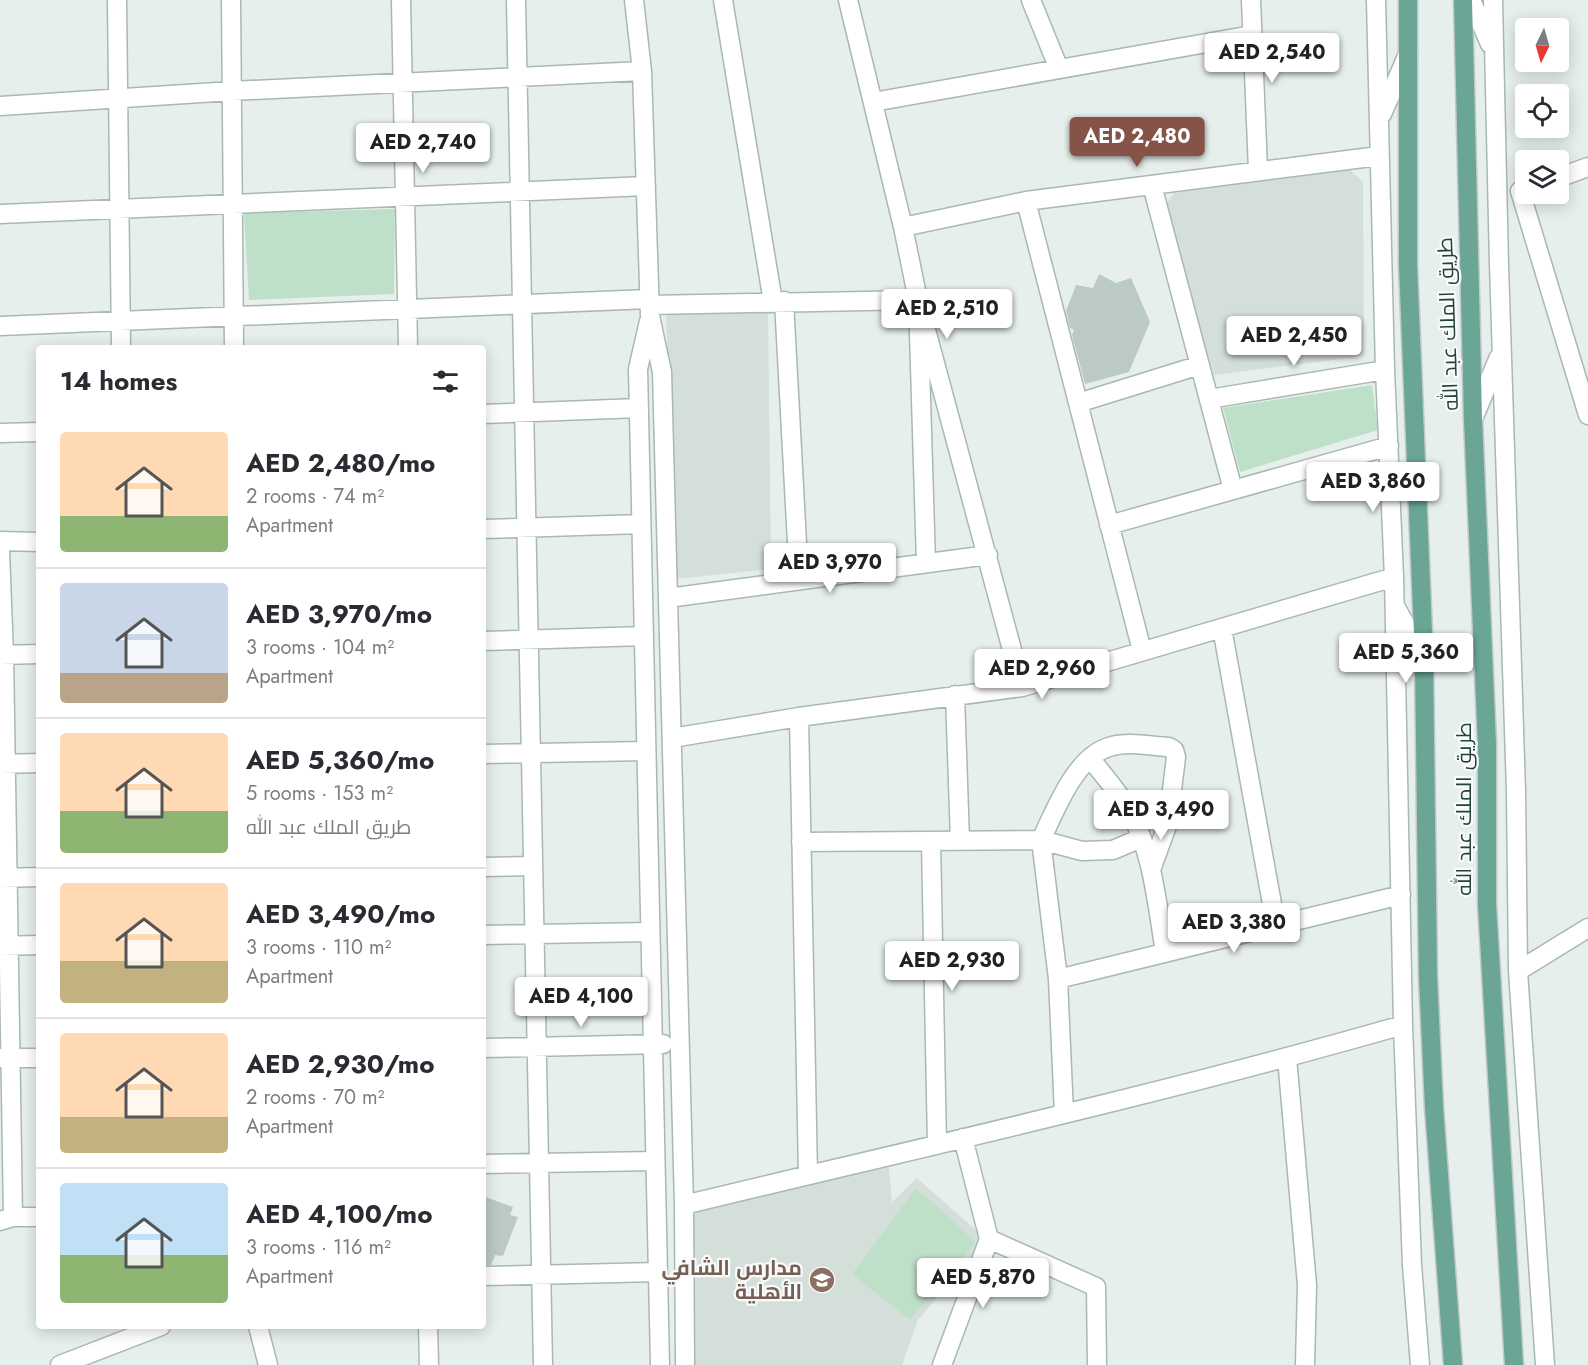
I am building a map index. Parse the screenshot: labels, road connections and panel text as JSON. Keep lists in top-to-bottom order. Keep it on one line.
{"streets":{"main road":["طريق الملك عبد الله"]},"places":{"school or university":["مدارس الشافي الأهلية"]},"north":"bottom","page":{"price":["AED 2,540","AED 2,480","AED 2,740","AED 2,510","AED 2,450","AED 3,860","AED 3,970","AED 5,360","AED 2,960","AED 3,490","AED 3,380","AED 2,930","AED 4,100","AED 5,870"],"heading":"14 homes","list":[{"name":"AED 2,480/mo","note":"2 rooms · 74 m² · Apartment"},{"name":"AED 3,970/mo","note":"3 rooms · 104 m² · Apartment"},{"name":"AED 5,360/mo","note":"5 rooms · 153 m² · طريق الملك عبد الله"},{"name":"AED 3,490/mo","note":"3 rooms · 110 m² · Apartment"},{"name":"AED 2,930/mo","note":"2 rooms · 70 m² · Apartment"},{"name":"AED 4,100/mo","note":"3 rooms · 116 m² · Apartment"}]}}
